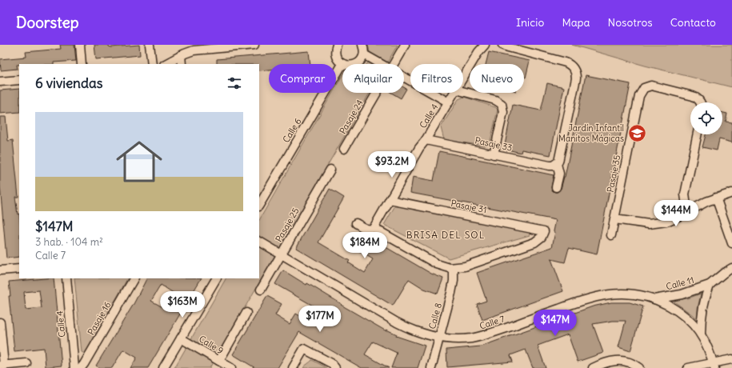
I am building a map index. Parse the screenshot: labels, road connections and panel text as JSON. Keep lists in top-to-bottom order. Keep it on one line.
{"streets":{"street":["Calle 4","Pasaje 24","Calle 6","Pasaje 33","Pasaje 35","Pasaje 31","Pasaje 25","Calle 11","Calle 8","Pasaje 16","Calle 7","Calle 9"]},"crossings":[["Calle 4","Pasaje 33"],["Calle 4","Pasaje 31"],["Pasaje 31","Calle 8"],["Pasaje 25","Calle 7"],["Calle 11","Calle 7"],["Calle 8","Calle 7"]],"districts":["BRISA DEL SOL"],"places":{"school or university":["Jardín Infantil Manitos Mágicas"]},"page":{"header":"Doorstep","nav":["Inicio","Mapa","Nosotros","Contacto"],"chip":["Comprar","Alquilar","Filtros","Nuevo"],"heading":"6 viviendas","list":[{"name":"$147M","note":"3 hab. · 104 m² · Calle 7"}],"price":["$93.2M","$144M","$184M","$163M","$177M","$147M"]}}
